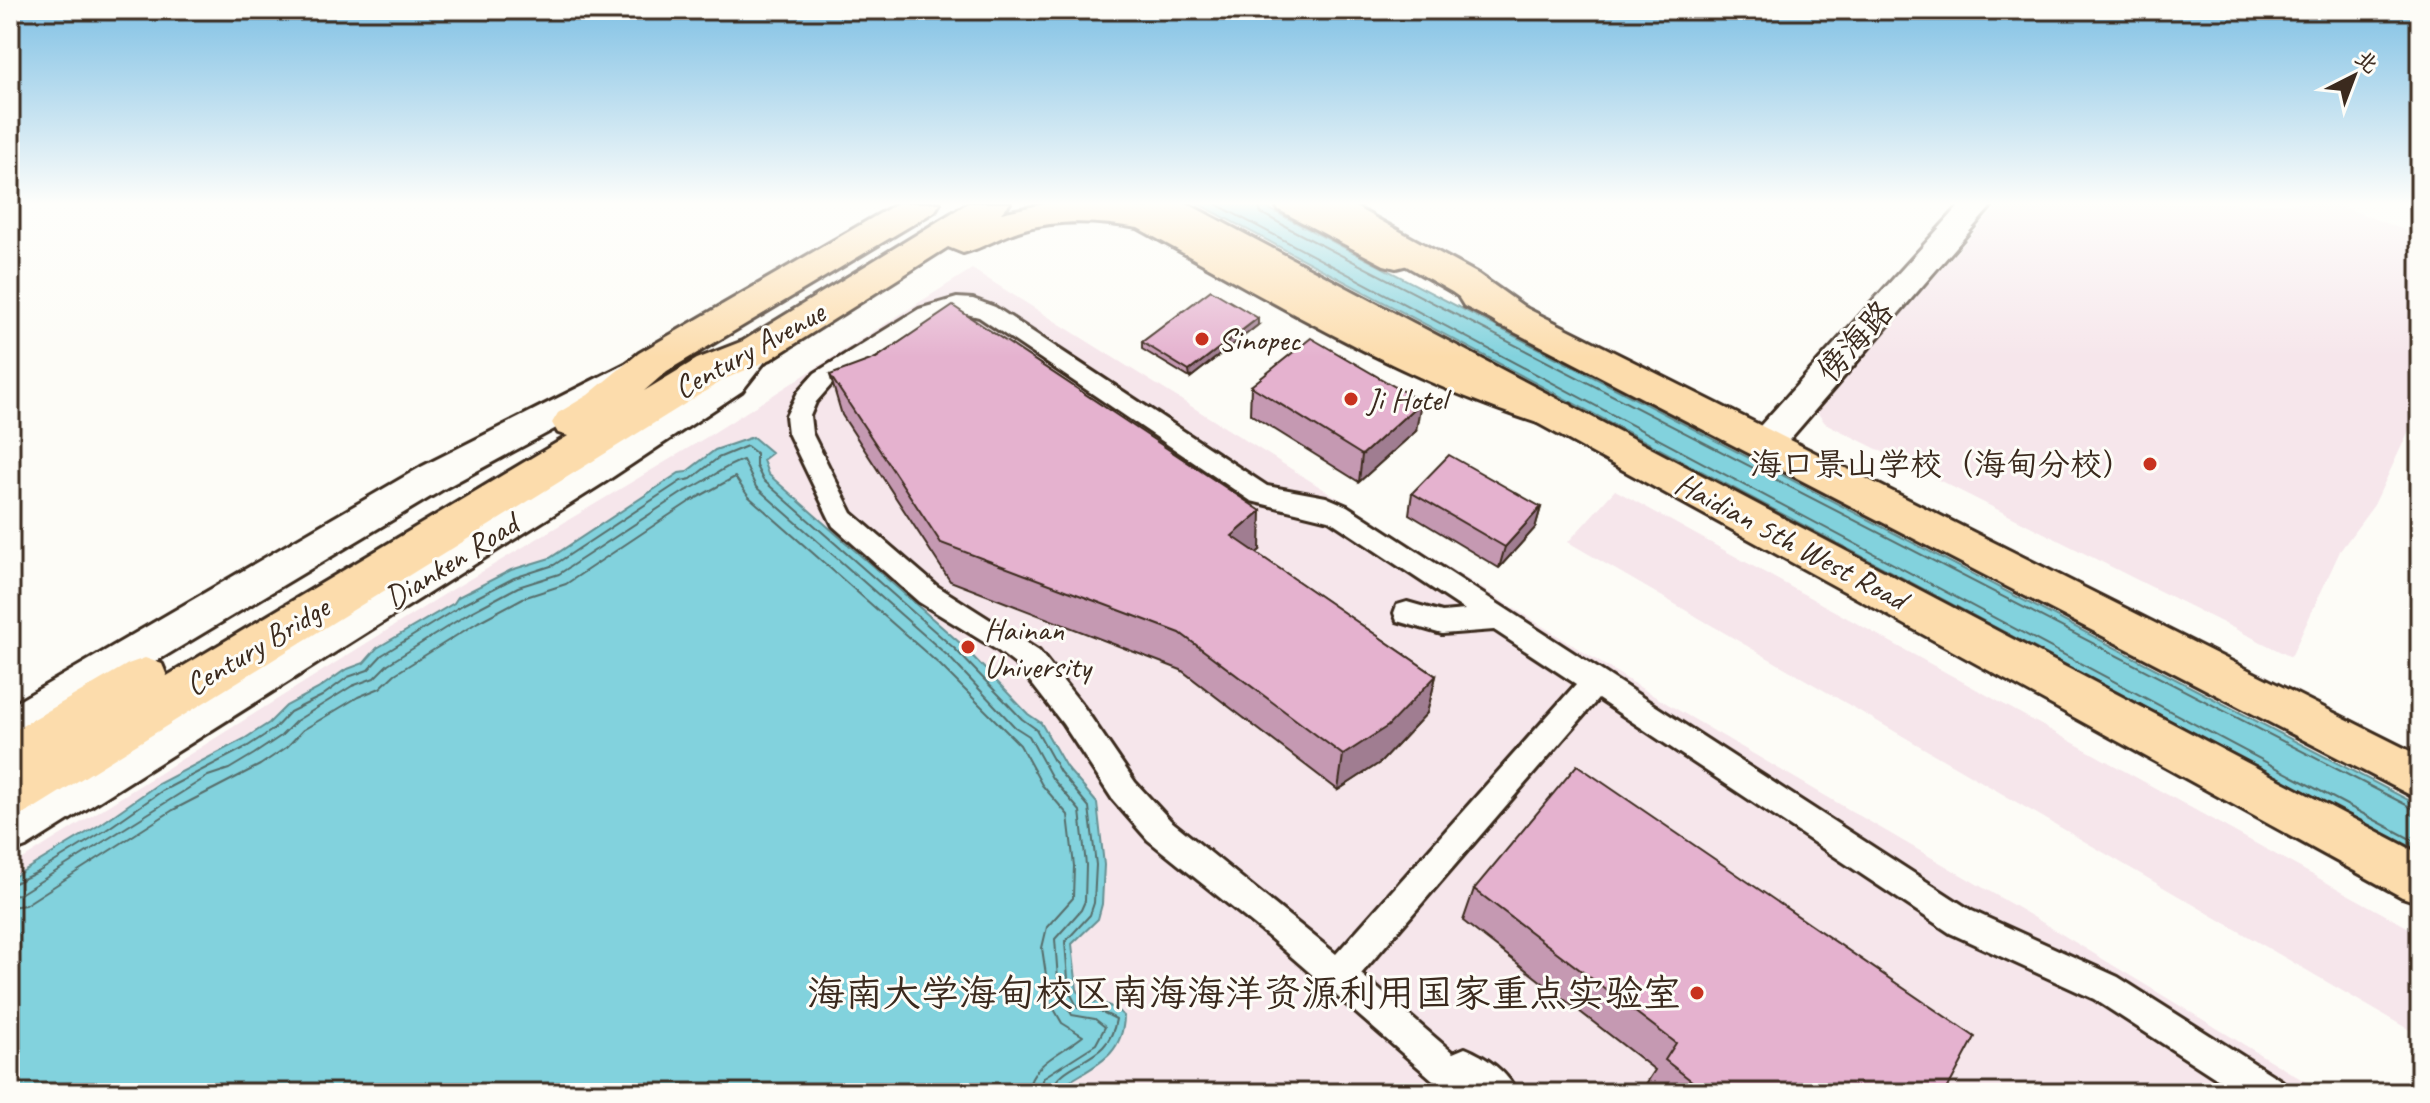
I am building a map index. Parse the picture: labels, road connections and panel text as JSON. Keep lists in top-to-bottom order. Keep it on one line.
{"streets":{"highway":["Century Avenue","Century Bridge"],"main road":["Haidian 5th West Road"],"street":["傍海路","Dianken Road"]},"crossings":[["Century Avenue","Dianken Road"],["Century Avenue","Century Bridge"]],"places":["Sinopec","Ji Hotel","海口景山学校（海甸分校）","Hainan University","海南大学海甸校区南海海洋资源利用国家重点实验室"],"north":"top right"}
